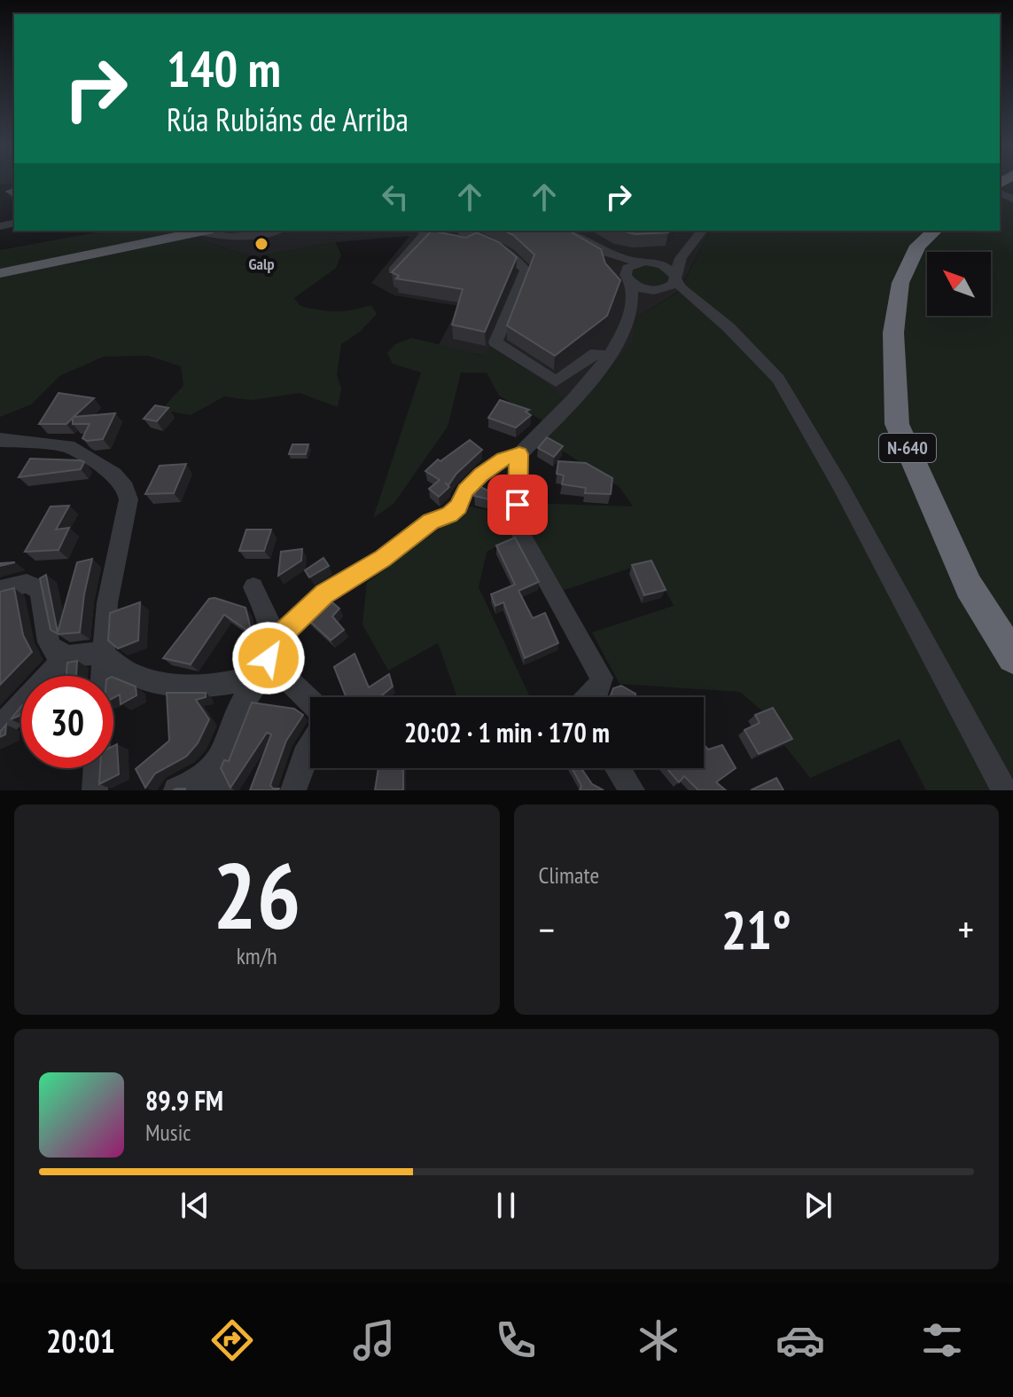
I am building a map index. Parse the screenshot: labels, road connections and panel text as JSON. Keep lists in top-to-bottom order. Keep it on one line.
{"streets":{"highway":["N-640"]},"places":["Galp"],"north":"top left","page":{"turn":["140 m","Rúa Rubiáns de Arriba"],"limit":"30","trip":"20:02 · 1 min · 170 m","tile":[["26","km/h"],"Climate"],"heat":["−","21°","+"],"song":["89.9 FM","Music"],"tabs":"20:01"}}
